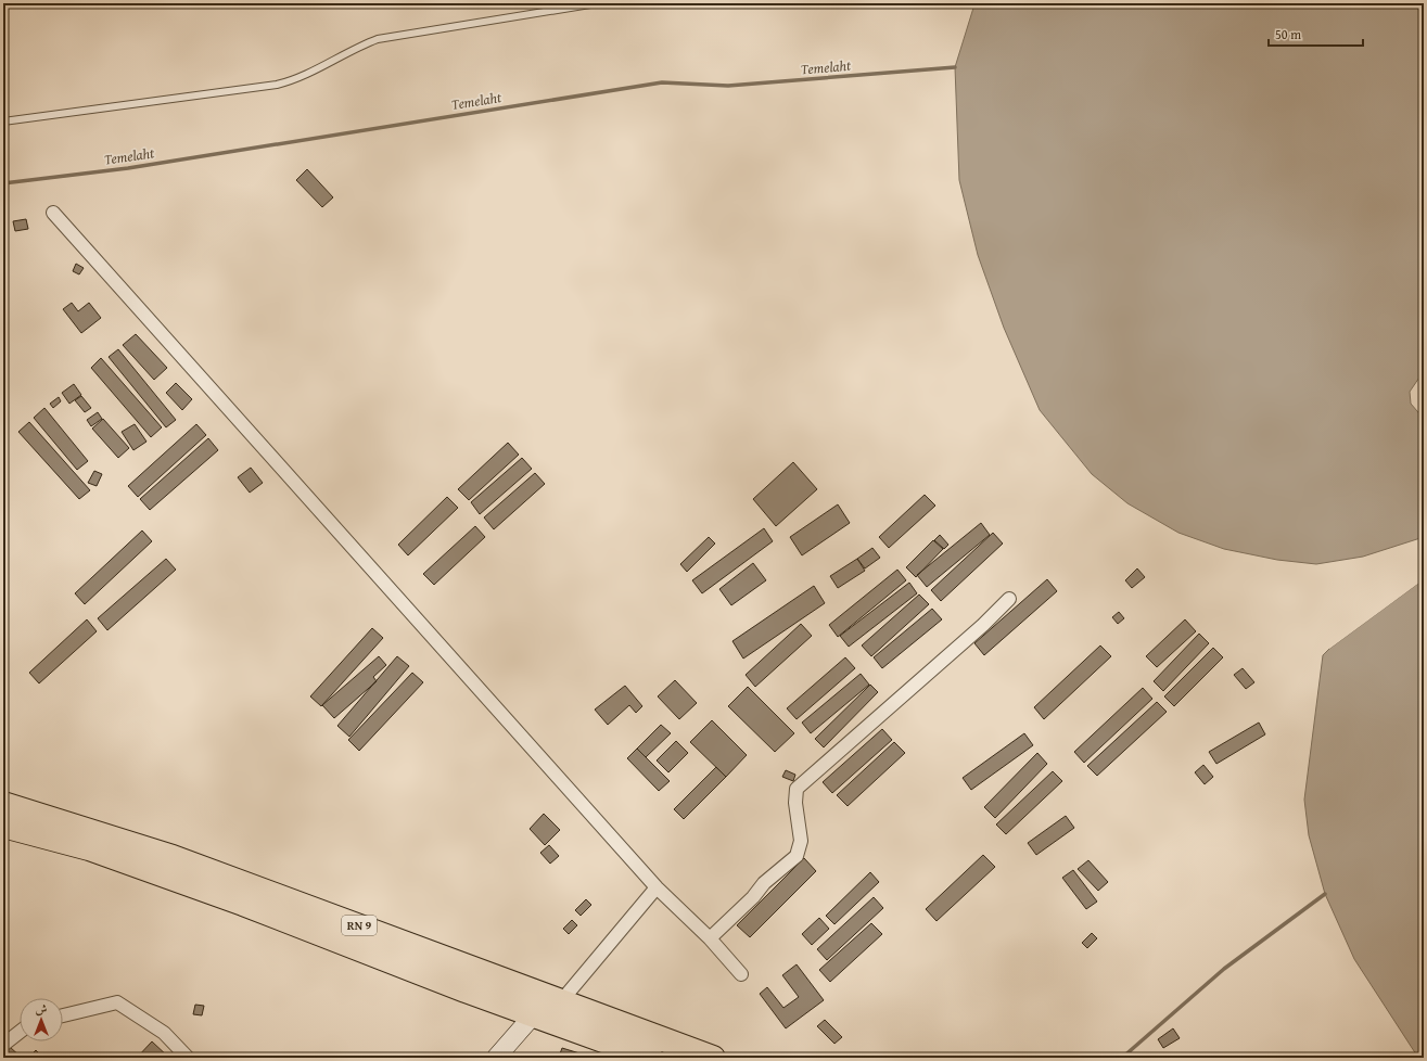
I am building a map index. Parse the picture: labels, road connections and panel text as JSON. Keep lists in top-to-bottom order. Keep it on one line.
{"streets":{"highway":["RN 9"]},"water":["Temelaht"],"scale_bar":"50 m","north":"top"}
